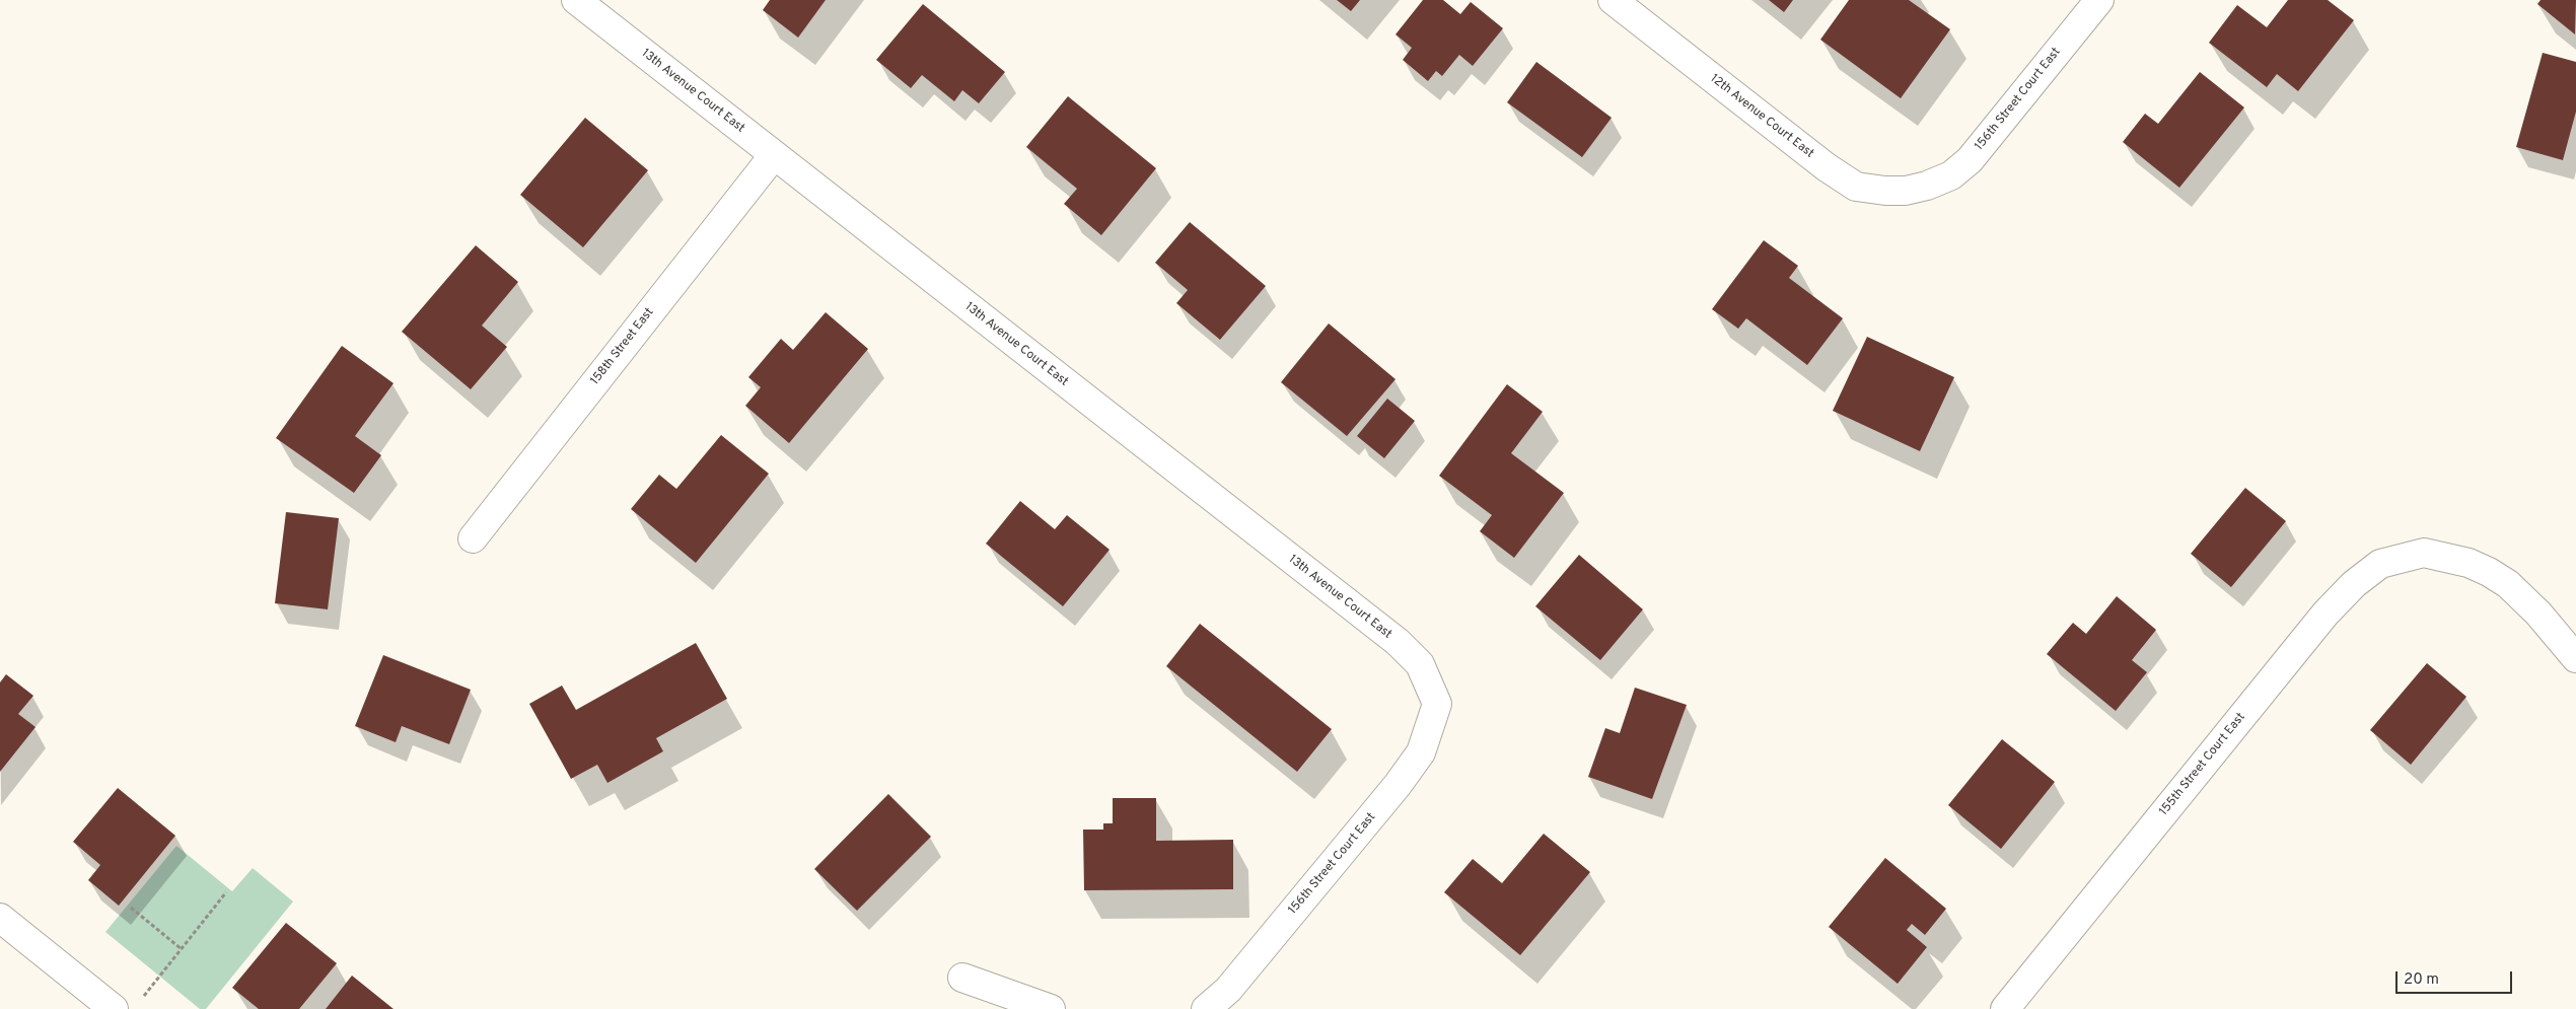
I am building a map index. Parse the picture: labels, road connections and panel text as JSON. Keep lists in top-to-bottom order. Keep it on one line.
{"streets":{"street":["13th Avenue Court East","156th Street Court East","12th Avenue Court East","158th Street East","155th Street Court East"]},"crossings":[["13th Avenue Court East","156th Street Court East"],["13th Avenue Court East","158th Street East"],["156th Street Court East","12th Avenue Court East"]],"scale_bar":"20 m"}
